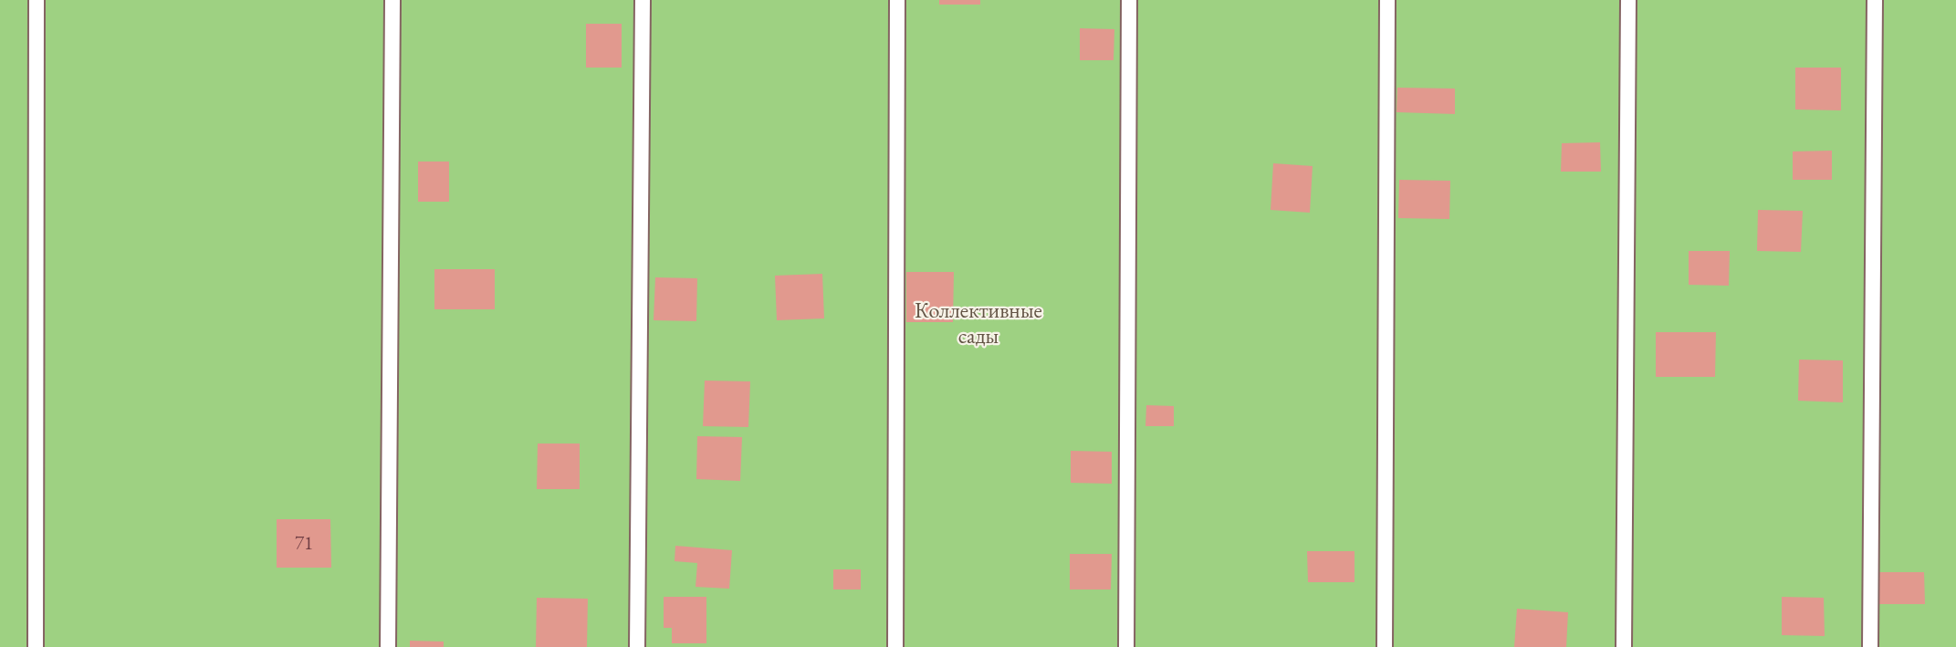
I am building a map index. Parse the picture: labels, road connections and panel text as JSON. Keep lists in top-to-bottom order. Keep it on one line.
{"parks":["Коллективные сады"],"house_numbers":["71"]}
